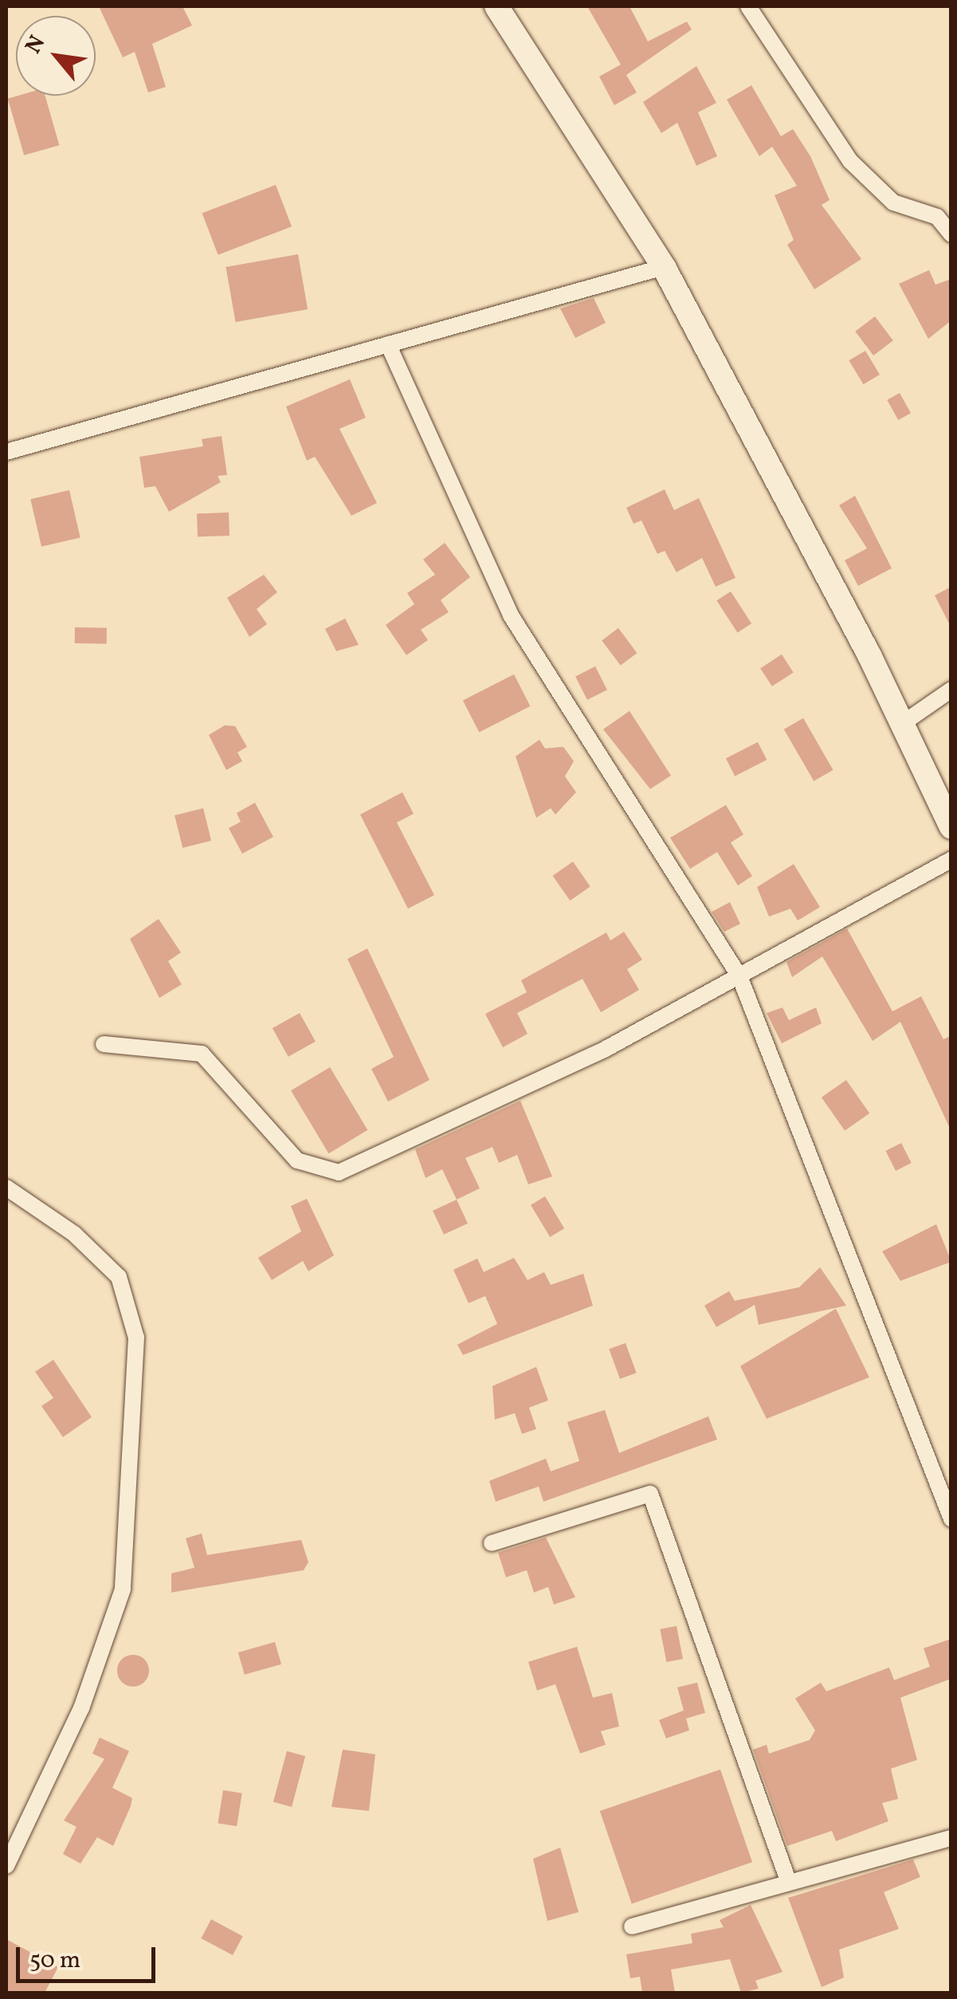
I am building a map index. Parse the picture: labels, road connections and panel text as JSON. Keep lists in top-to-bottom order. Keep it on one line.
{"scale_bar":"50 m","north":"top left"}
